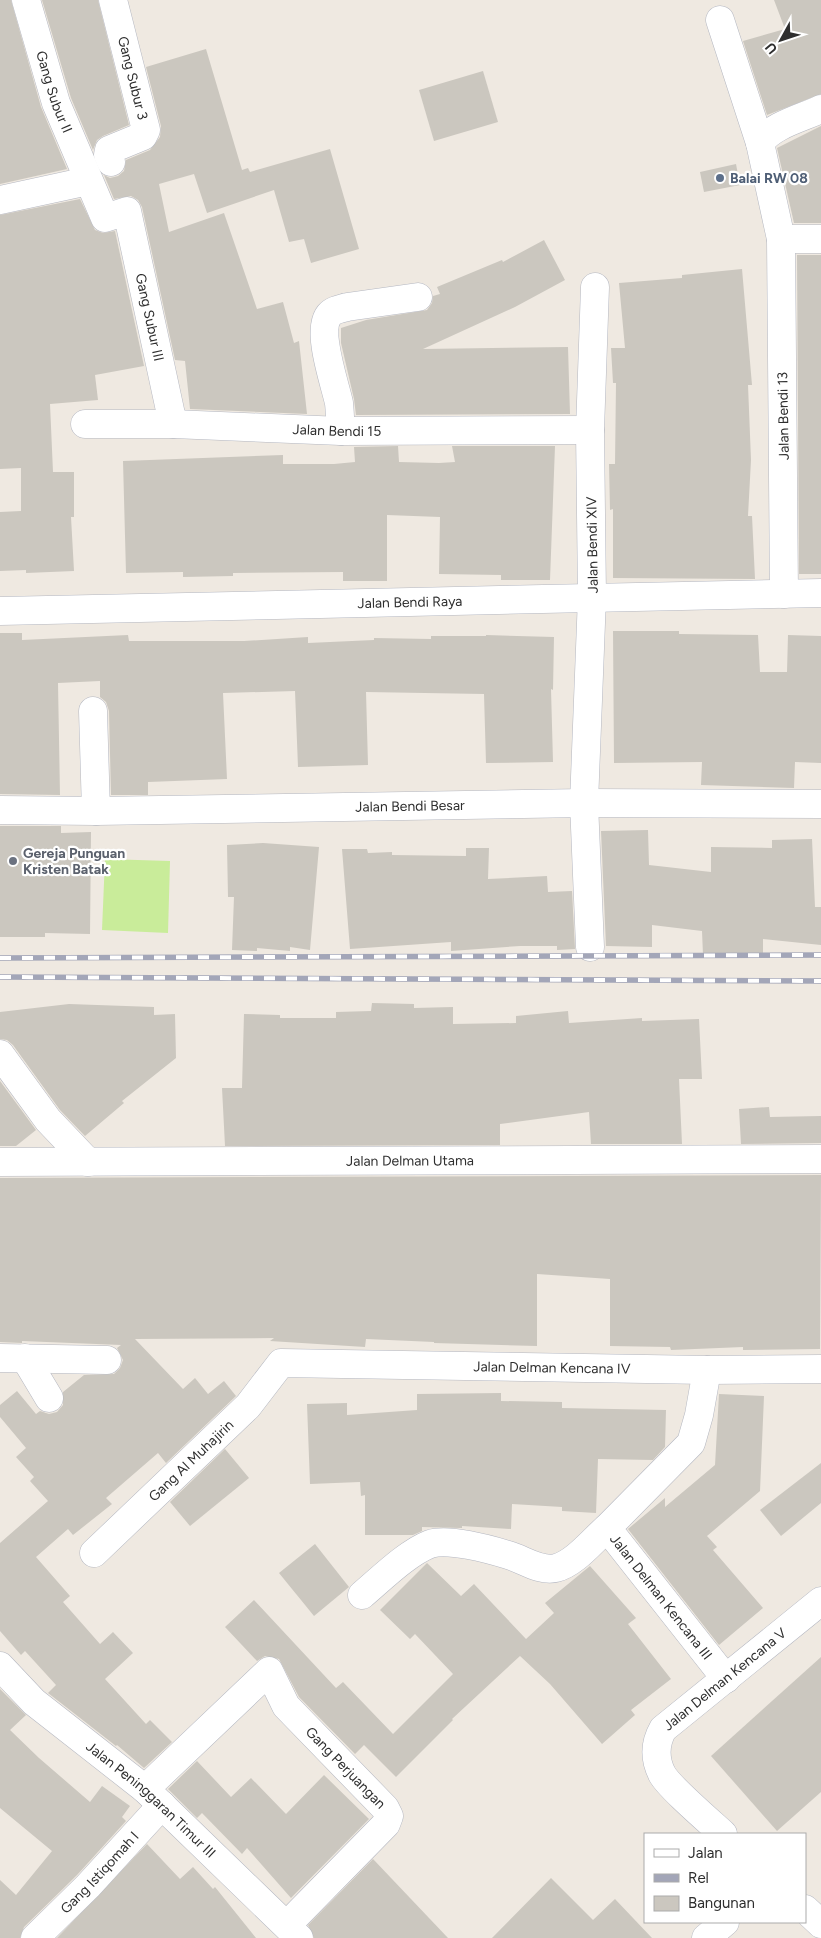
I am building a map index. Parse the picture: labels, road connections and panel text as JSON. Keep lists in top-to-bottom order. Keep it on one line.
{"streets":{"street":["Gang Subur 3","Gang Subur II","Gang Subur III","Jalan Bendi 13","Jalan Bendi 15","Jalan Bendi XIV","Jalan Bendi Raya","Jalan Bendi Besar","Jalan Delman Utama","Jalan Delman Kencana IV","Gang Al Muhajirin","Jalan Delman Kencana III","Jalan Delman Kencana V","Gang Perjuangan","Jalan Peninggaran Timur III","Gang Istiqomah I"]},"crossings":[["Gang Subur II","Gang Subur III"],["Gang Subur III","Jalan Bendi 15"],["Jalan Bendi 13","Jalan Bendi Raya"],["Jalan Bendi 15","Jalan Bendi XIV"],["Jalan Bendi XIV","Jalan Bendi Raya"],["Jalan Bendi XIV","Jalan Bendi Besar"],["Jalan Delman Kencana IV","Gang Al Muhajirin"],["Jalan Delman Kencana IV","Jalan Delman Kencana III"],["Jalan Delman Kencana III","Jalan Delman Kencana V"],["Gang Perjuangan","Jalan Peninggaran Timur III"],["Gang Perjuangan","Gang Istiqomah I"],["Jalan Peninggaran Timur III","Gang Istiqomah I"]],"places":["Balai RW 08","Gereja Punguan Kristen Batak"],"legend":["Jalan","Rel","Bangunan"],"north":"bottom left"}
